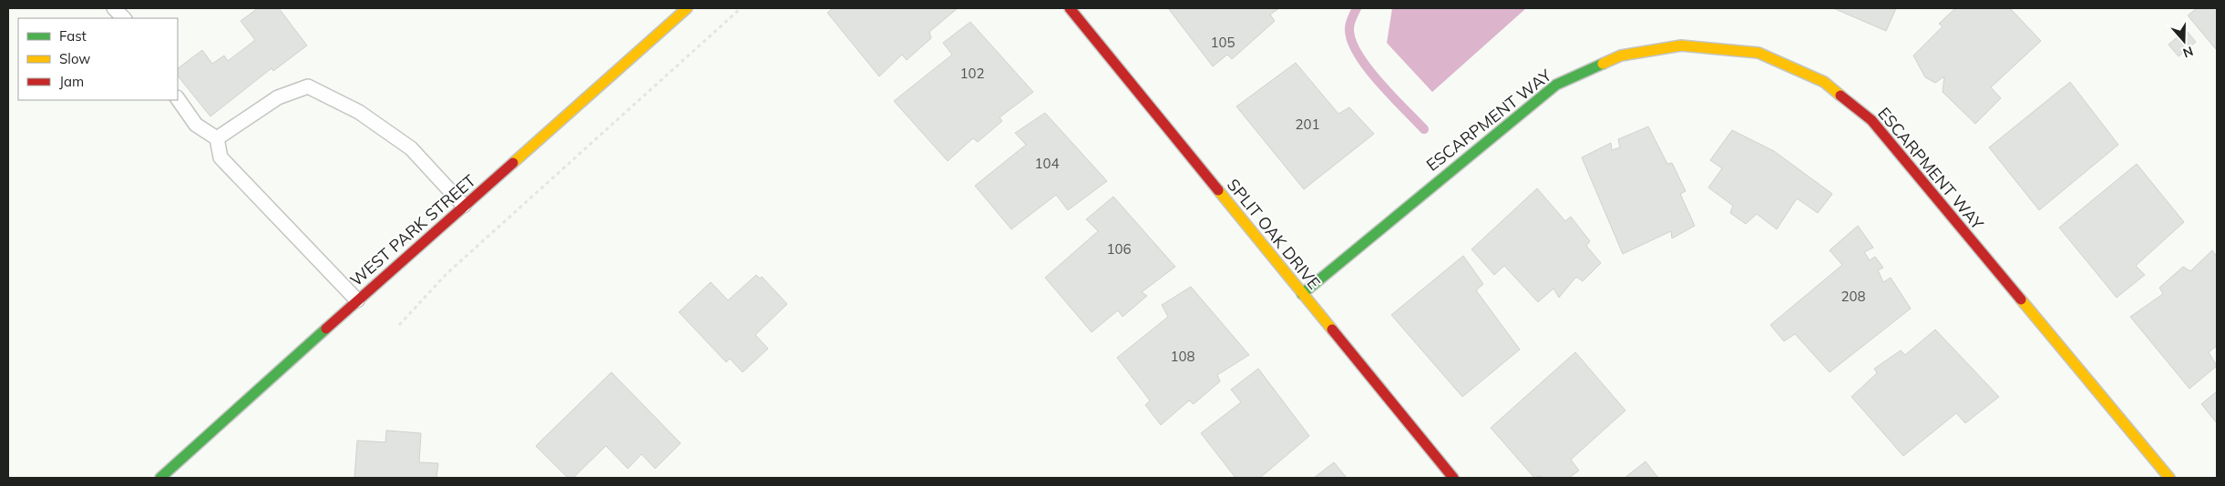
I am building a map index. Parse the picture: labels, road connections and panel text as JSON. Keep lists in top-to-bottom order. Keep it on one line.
{"streets":{"street":["ESCARPMENT WAY","WEST PARK STREET","SPLIT OAK DRIVE"]},"crossings":[["ESCARPMENT WAY","SPLIT OAK DRIVE"]],"house_numbers":["105","102","201","104","106","208","108"],"legend":["Fast","Slow","Jam"],"north":"bottom"}
